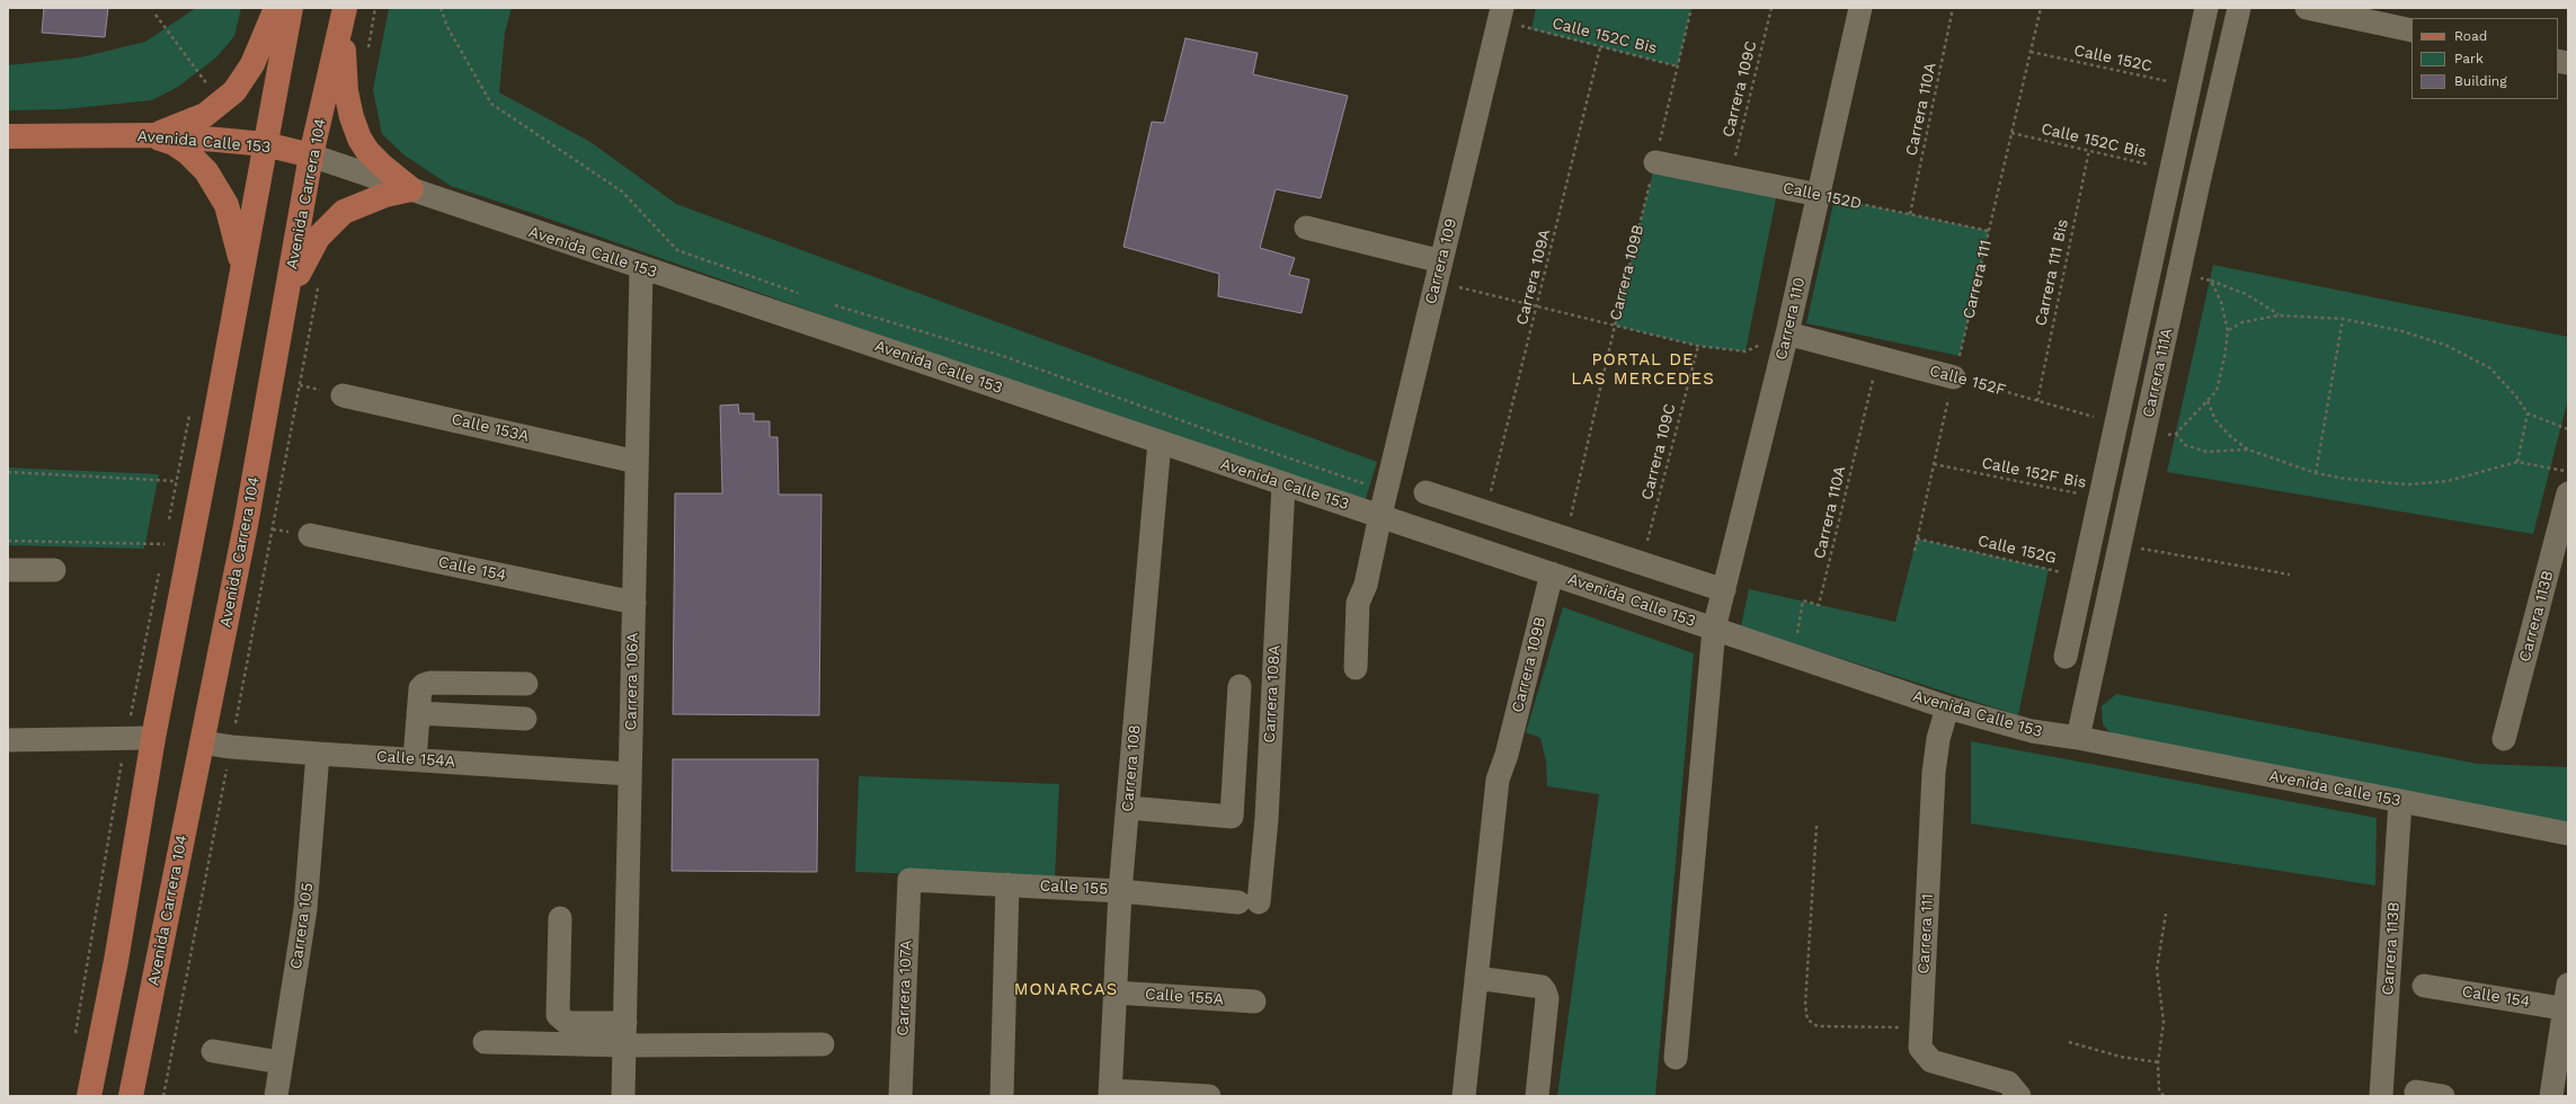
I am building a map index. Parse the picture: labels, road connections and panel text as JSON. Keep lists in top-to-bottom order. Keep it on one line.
{"streets":{"main road":["Avenida Calle 153","Avenida Carrera 104"],"street":["Calle 152D","Carrera 109","Carrera 109B","Carrera 111","Carrera 110","Carrera 111A","Calle 152F","Calle 153A","Calle 154","Carrera 113B","Carrera 106A","Carrera 108A","Calle 154A","Carrera 108","Calle 155","Carrera 105","Carrera 107A","Calle 155A"],"path":["Calle 152C Bis","Calle 152C","Carrera 109C","Carrera 110A","Carrera 111 Bis","Carrera 109A","Calle 152F Bis","Calle 152G"]},"crossings":[["Calle 152C Bis","Carrera 109"],["Calle 152C Bis","Carrera 109B"],["Calle 152C Bis","Carrera 111 Bis"],["Calle 152C Bis","Carrera 109A"],["Calle 152C Bis","Carrera 111"],["Calle 152C Bis","Carrera 111A"],["Calle 152C","Carrera 111"],["Calle 152C","Carrera 111A"],["Carrera 109C","Calle 152D"],["Carrera 110A","Avenida Calle 153"],["Carrera 110A","Calle 152D"],["Carrera 110A","Calle 152F"],["Avenida Calle 153","Avenida Carrera 104"],["Avenida Calle 153","Carrera 109"],["Avenida Calle 153","Carrera 109B"],["Avenida Calle 153","Carrera 111"],["Avenida Calle 153","Carrera 110"],["Avenida Calle 153","Carrera 111A"],["Avenida Calle 153","Carrera 113B"],["Avenida Calle 153","Carrera 106A"],["Avenida Calle 153","Carrera 108A"],["Avenida Calle 153","Carrera 108"],["Avenida Carrera 104","Calle 154A"],["Calle 152D","Carrera 109B"],["Calle 152D","Carrera 111"],["Calle 152D","Carrera 110"],["Carrera 111 Bis","Calle 152F"],["Carrera 111","Calle 152F"],["Carrera 111","Calle 152F Bis"],["Carrera 111","Calle 152G"],["Carrera 110","Calle 152F"],["Carrera 111A","Calle 152F"],["Carrera 111A","Calle 152F Bis"],["Carrera 111A","Calle 152G"],["Calle 153A","Carrera 106A"],["Calle 154","Carrera 106A"],["Carrera 106A","Calle 154A"],["Carrera 108A","Calle 155"],["Calle 154A","Carrera 105"],["Carrera 108","Calle 155"],["Carrera 108","Calle 155A"],["Calle 155","Carrera 107A"]],"districts":["PORTAL DE LAS MERCEDES","MONARCAS"],"legend":["Road","Park","Building"]}
